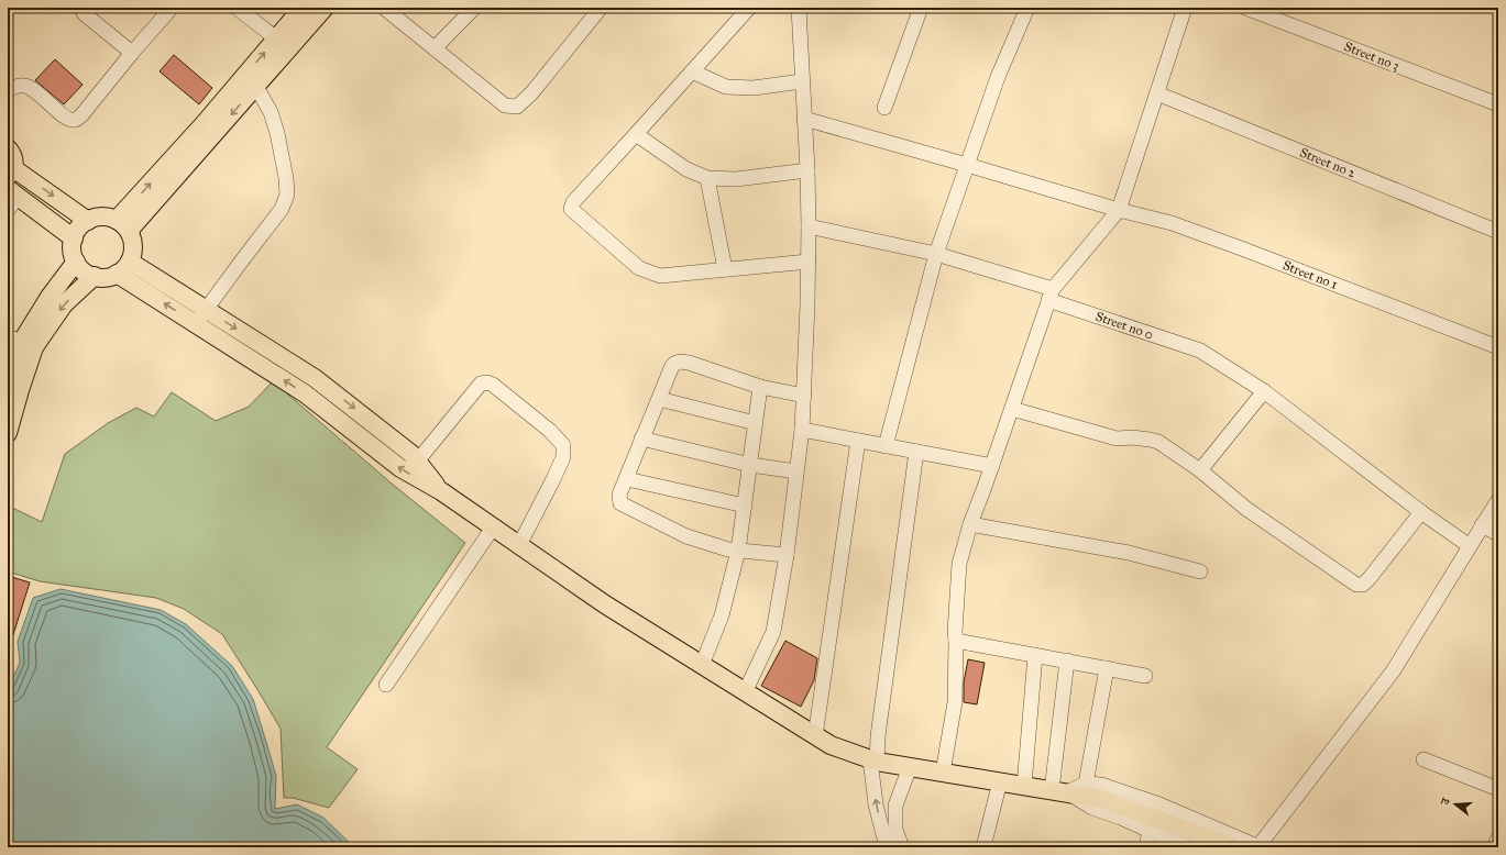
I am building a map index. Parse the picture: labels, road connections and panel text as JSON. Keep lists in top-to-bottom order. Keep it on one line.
{"streets":{"street":["Street no 3","Street no 2","Street no 1","Street no 0"]},"north":"left"}
